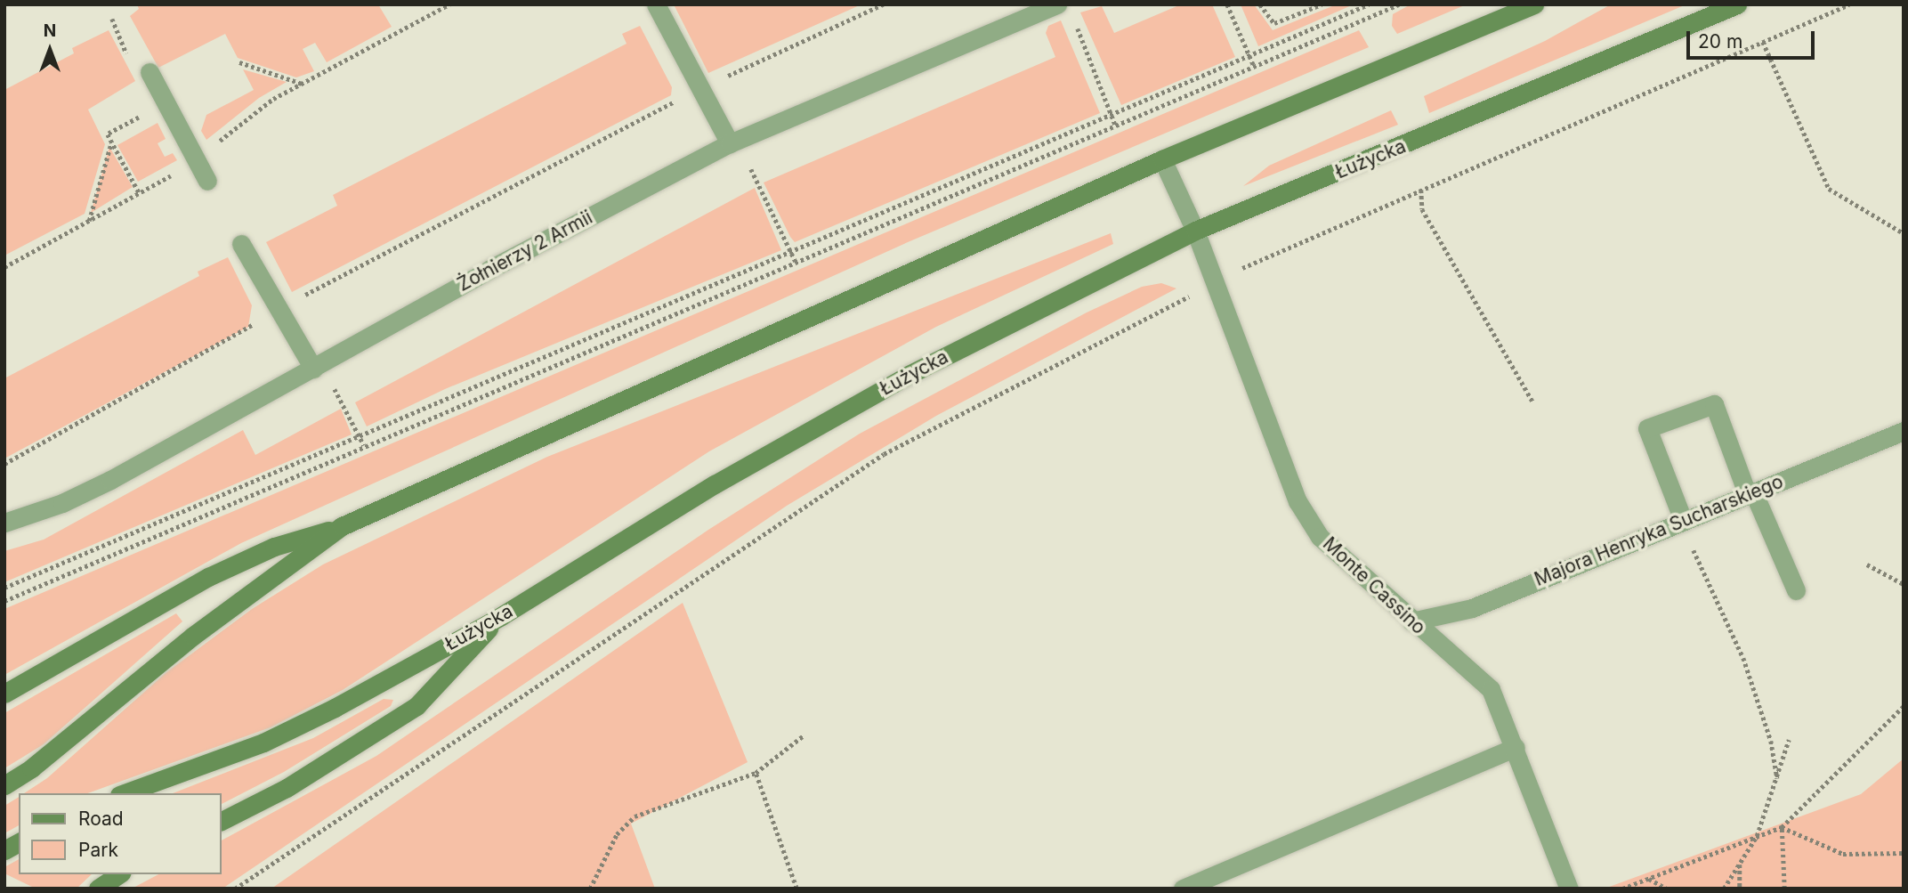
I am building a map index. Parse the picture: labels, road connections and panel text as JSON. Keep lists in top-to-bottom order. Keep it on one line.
{"streets":{"main road":["Łużycka"],"street":["Żołnierzy 2 Armii","Majora Henryka Sucharskiego","Monte Cassino"]},"crossings":[["Łużycka","Monte Cassino"],["Majora Henryka Sucharskiego","Monte Cassino"]],"legend":["Road","Park"],"scale_bar":"20 m","north":"top"}
